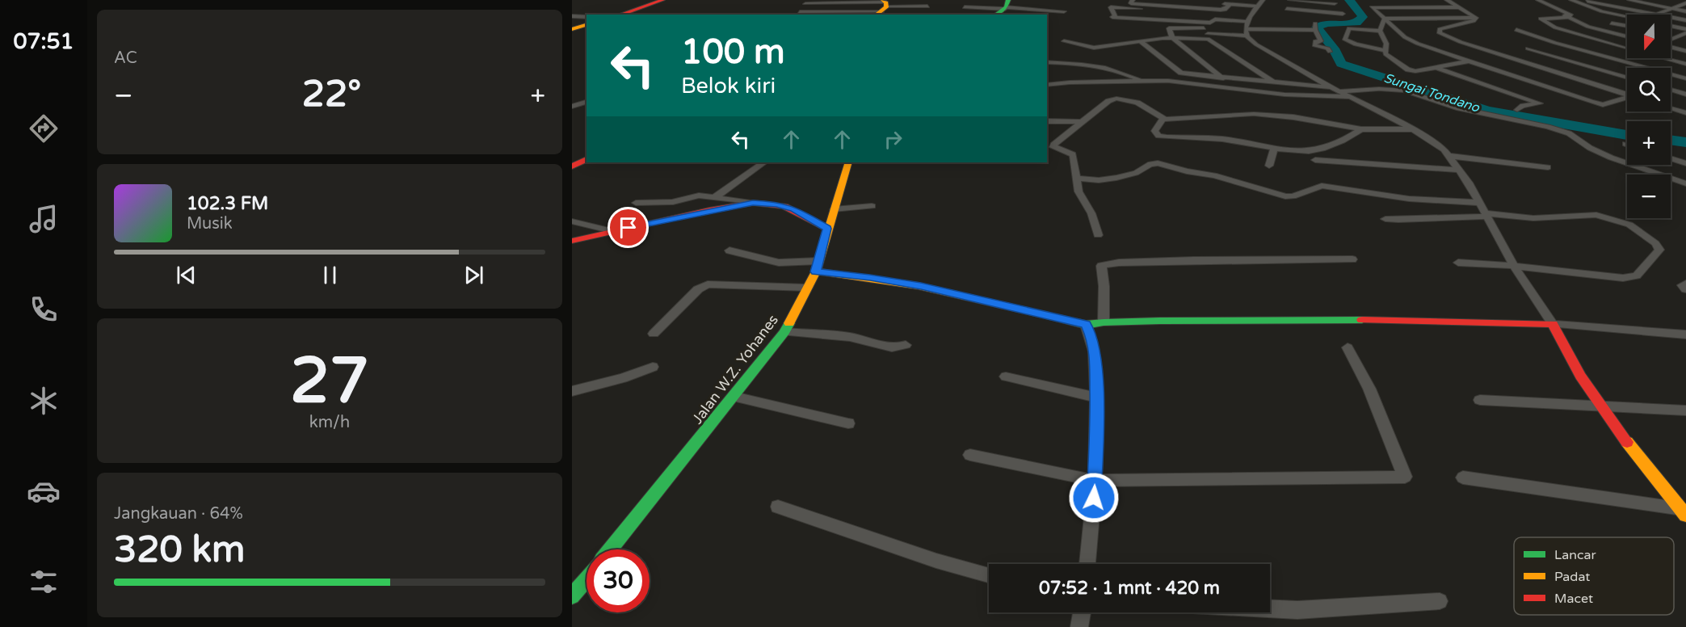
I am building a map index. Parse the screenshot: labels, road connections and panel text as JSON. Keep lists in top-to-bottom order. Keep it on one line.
{"streets":{"street":["Jalan W.Z. Yohanes"]},"water":["Sungai Tondano"],"legend":["Lancar","Padat","Macet"],"north":"bottom","page":{"tabs":"07:51","tile":["AC",["27","km/h"],["Jangkauan · 64%","320 km"]],"map_buttons":["+","−"],"turn":["100 m","Belok kiri"],"heat":["−","22°","+"],"song":["102.3 FM","Musik"],"limit":"30","trip":"07:52 · 1 mnt · 420 m"}}
